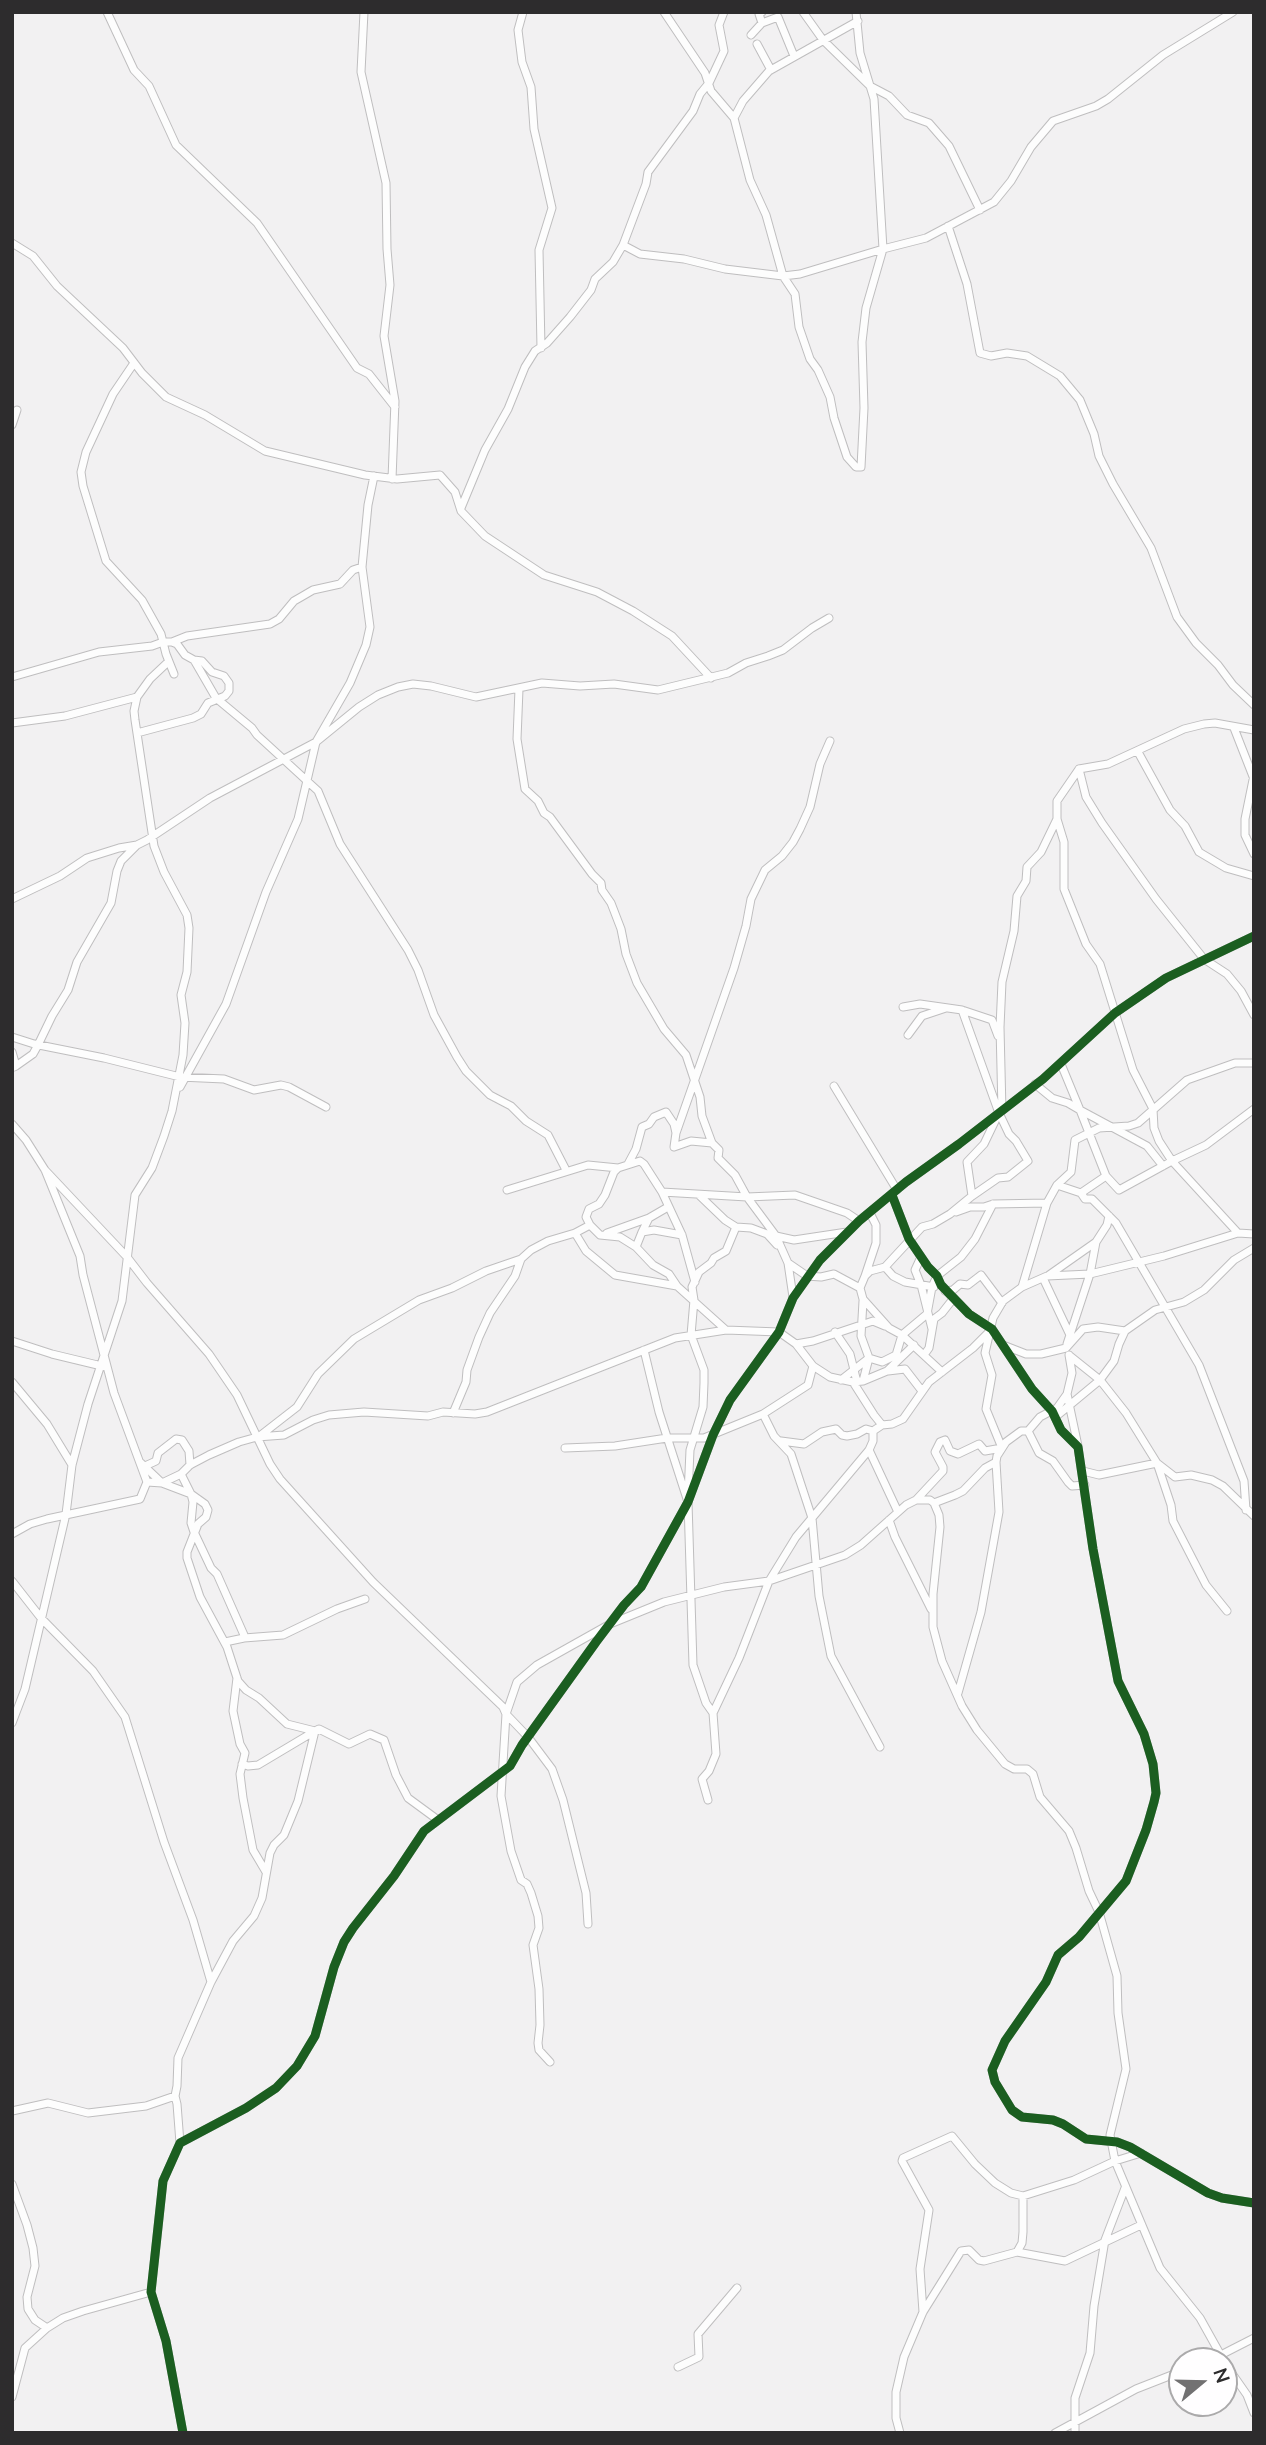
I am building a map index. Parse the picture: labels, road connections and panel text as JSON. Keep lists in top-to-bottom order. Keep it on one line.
{"north":"right"}
